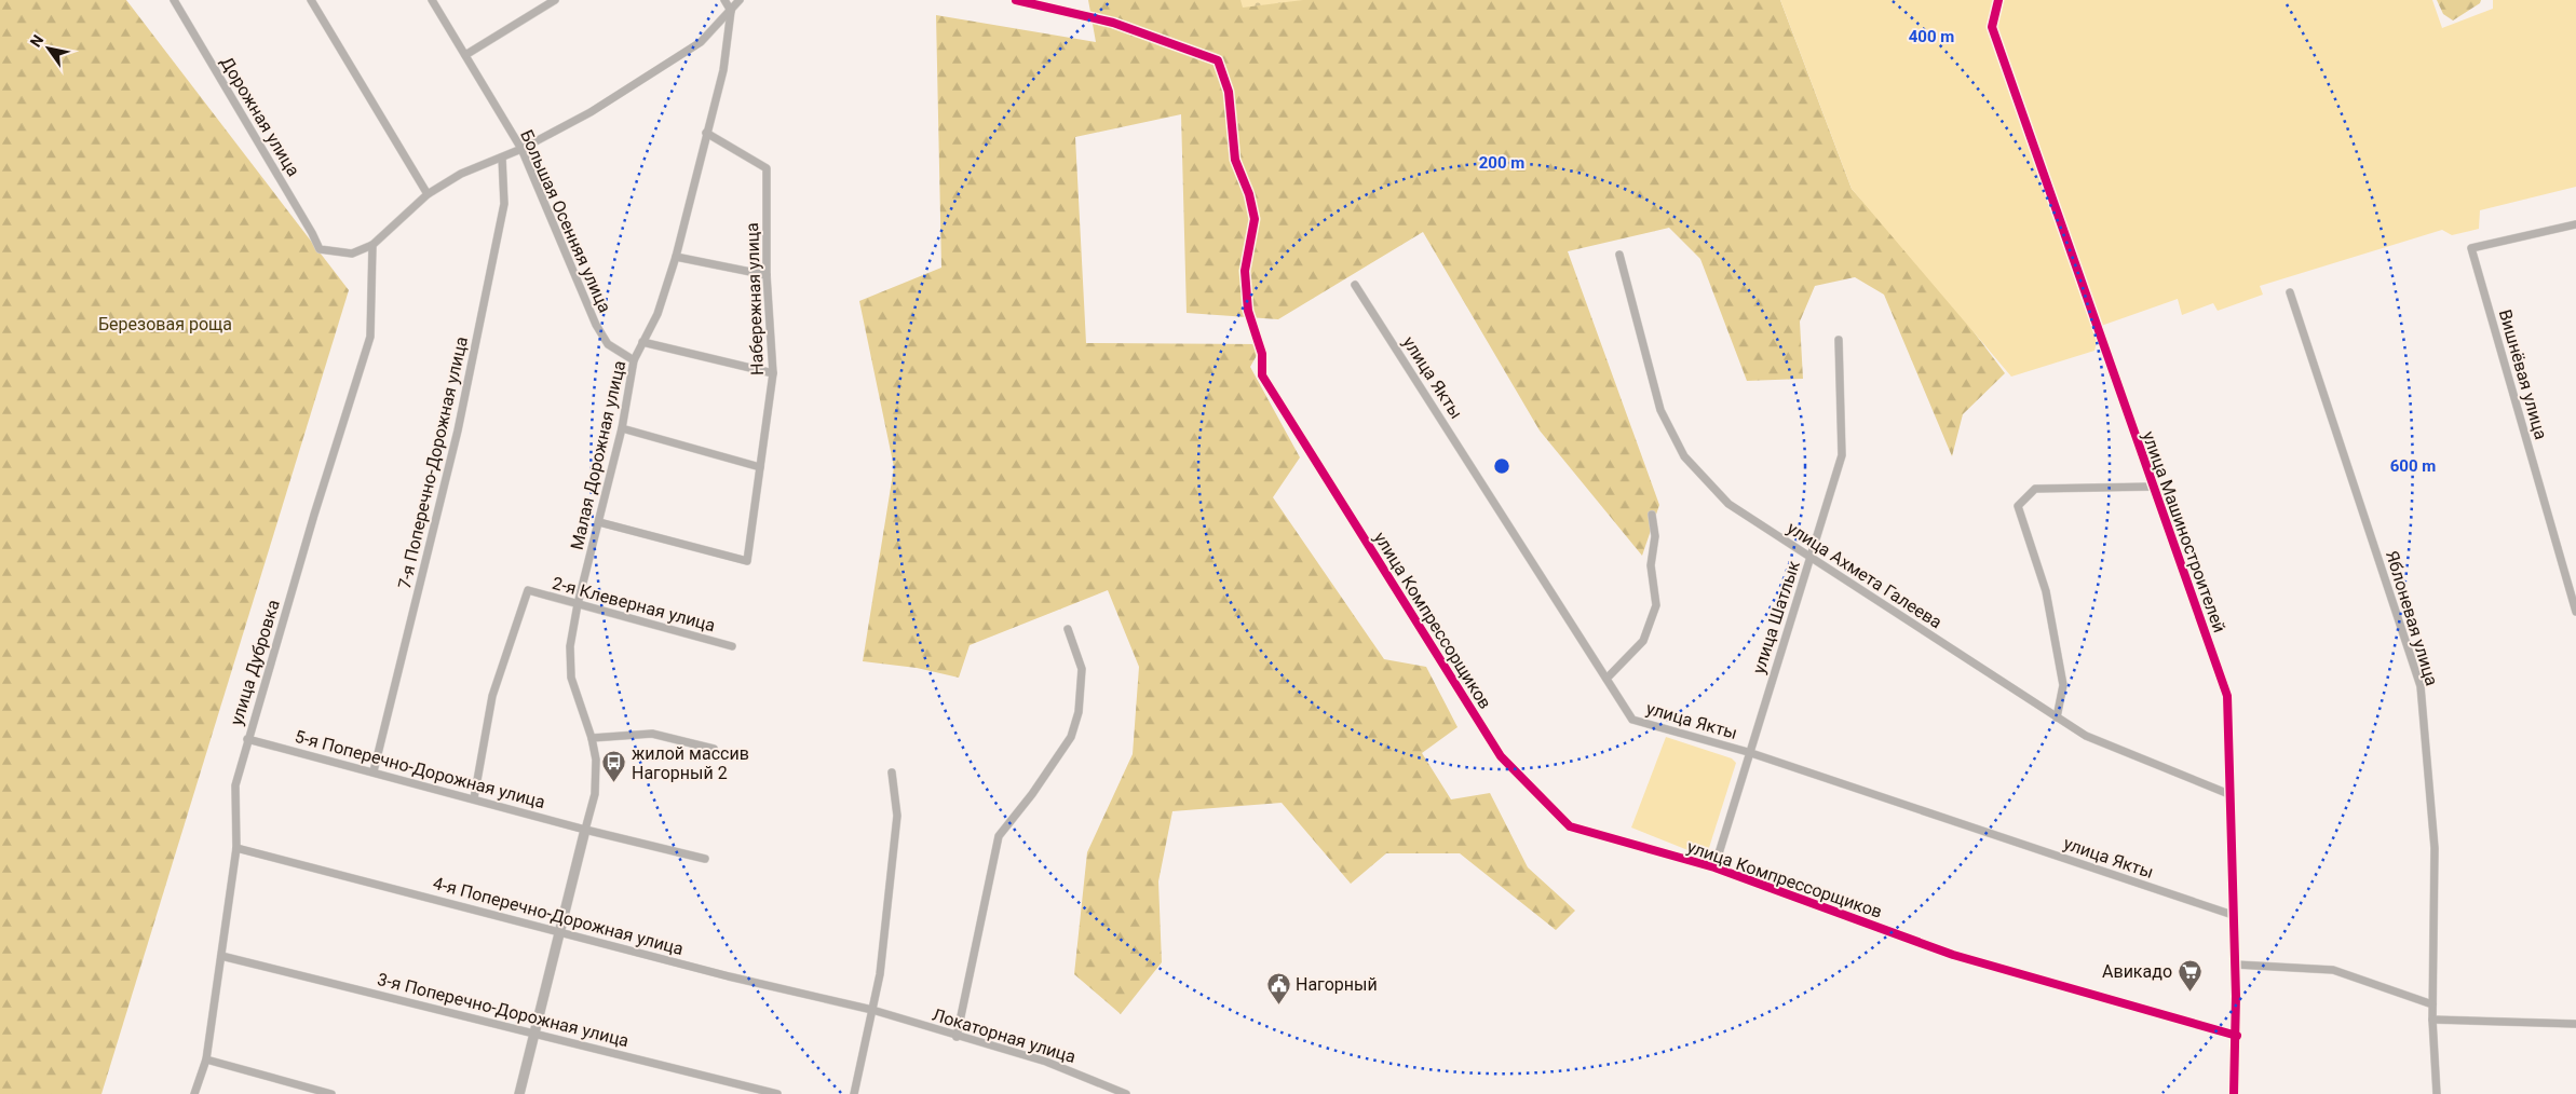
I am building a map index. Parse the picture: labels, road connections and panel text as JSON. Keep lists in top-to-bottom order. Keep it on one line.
{"streets":{"street":["Дорожная улица","Большая Осенняя улица","Набережная улица","Вишнёвая улица","улица Якты","Малая Дорожная улица","7-я Поперечно-Дорожная улица","улица Машиностроителей","улица Ахмета Галеева","2-я Клеверная улица","улица Шатлык","Яблоневая улица","улица Компрессорщиков","улица Дубровка","5-я Поперечно-Дорожная улица","4-я Поперечно-Дорожная улица","3-я Поперечно-Дорожная улица","Локаторная улица"]},"crossings":[["Дорожная улица","улица Дубровка"],["Большая Осенняя улица","Малая Дорожная улица"],["Набережная улица","Малая Дорожная улица"],["улица Якты","улица Машиностроителей"],["улица Якты","улица Шатлык"],["Малая Дорожная улица","2-я Клеверная улица"],["Малая Дорожная улица","5-я Поперечно-Дорожная улица"],["7-я Поперечно-Дорожная улица","5-я Поперечно-Дорожная улица"],["улица Машиностроителей","улица Ахмета Галеева"],["улица Машиностроителей","улица Компрессорщиков"],["улица Ахмета Галеева","улица Шатлык"],["2-я Клеверная улица","5-я Поперечно-Дорожная улица"],["улица Шатлык","улица Компрессорщиков"],["улица Дубровка","5-я Поперечно-Дорожная улица"],["улица Дубровка","4-я Поперечно-Дорожная улица"],["улица Дубровка","3-я Поперечно-Дорожная улица"],["4-я Поперечно-Дорожная улица","Локаторная улица"]],"parks":["Березовая роща"],"places":{"bus stop":["жилой массив Нагорный 2"],"supermarket":["Авикадо"],"public building":["Нагорный"]},"north":"top left","rings":["400 m","200 m","600 m"]}
